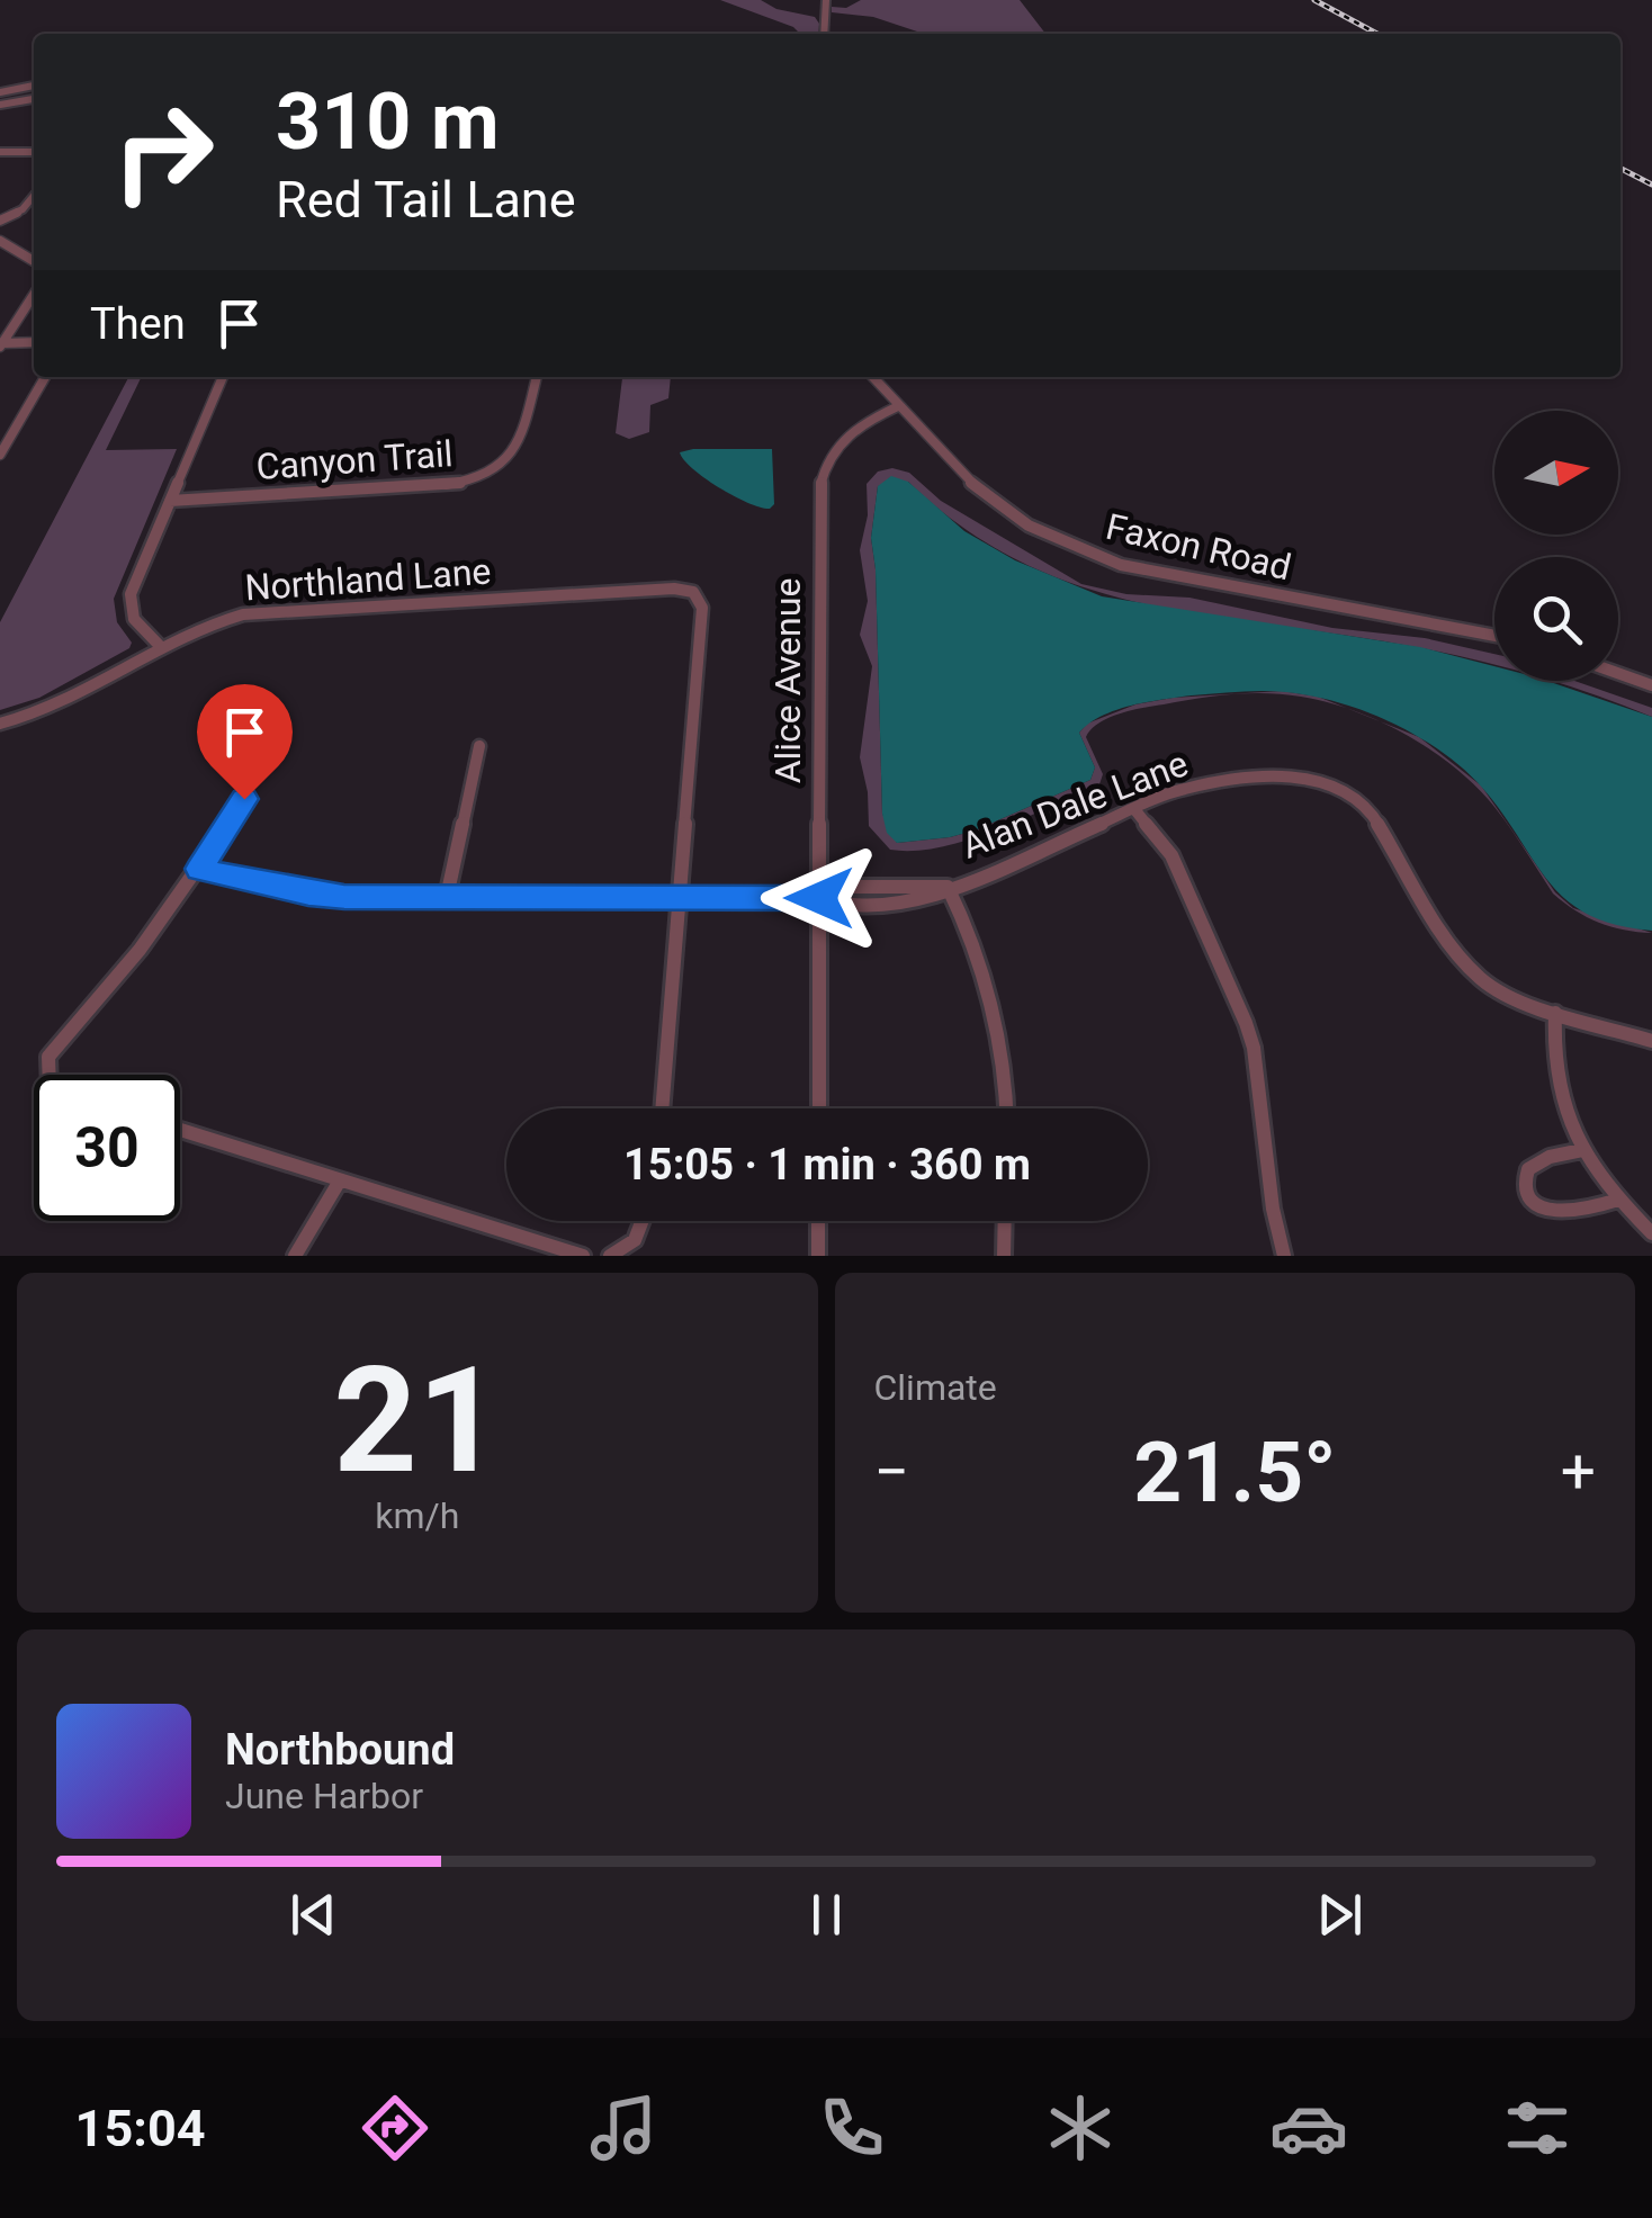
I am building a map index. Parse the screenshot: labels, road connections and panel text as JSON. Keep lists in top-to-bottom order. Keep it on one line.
{"streets":{"street":["Canyon Trail","Faxon Road","Northland Lane","Alice Avenue","Alan Dale Lane"]},"crossings":[["Faxon Road","Alice Avenue"],["Northland Lane","Alan Dale Lane"],["Alice Avenue","Alan Dale Lane"]],"north":"right","page":{"turn":["310 m","Red Tail Lane"],"then":"Then","limit":"30","trip":"15:05 · 1 min · 360 m","tile":[["21","km/h"],"Climate"],"heat":["−","21.5°","+"],"song":["Northbound","June Harbor"],"tabs":"15:04"}}
